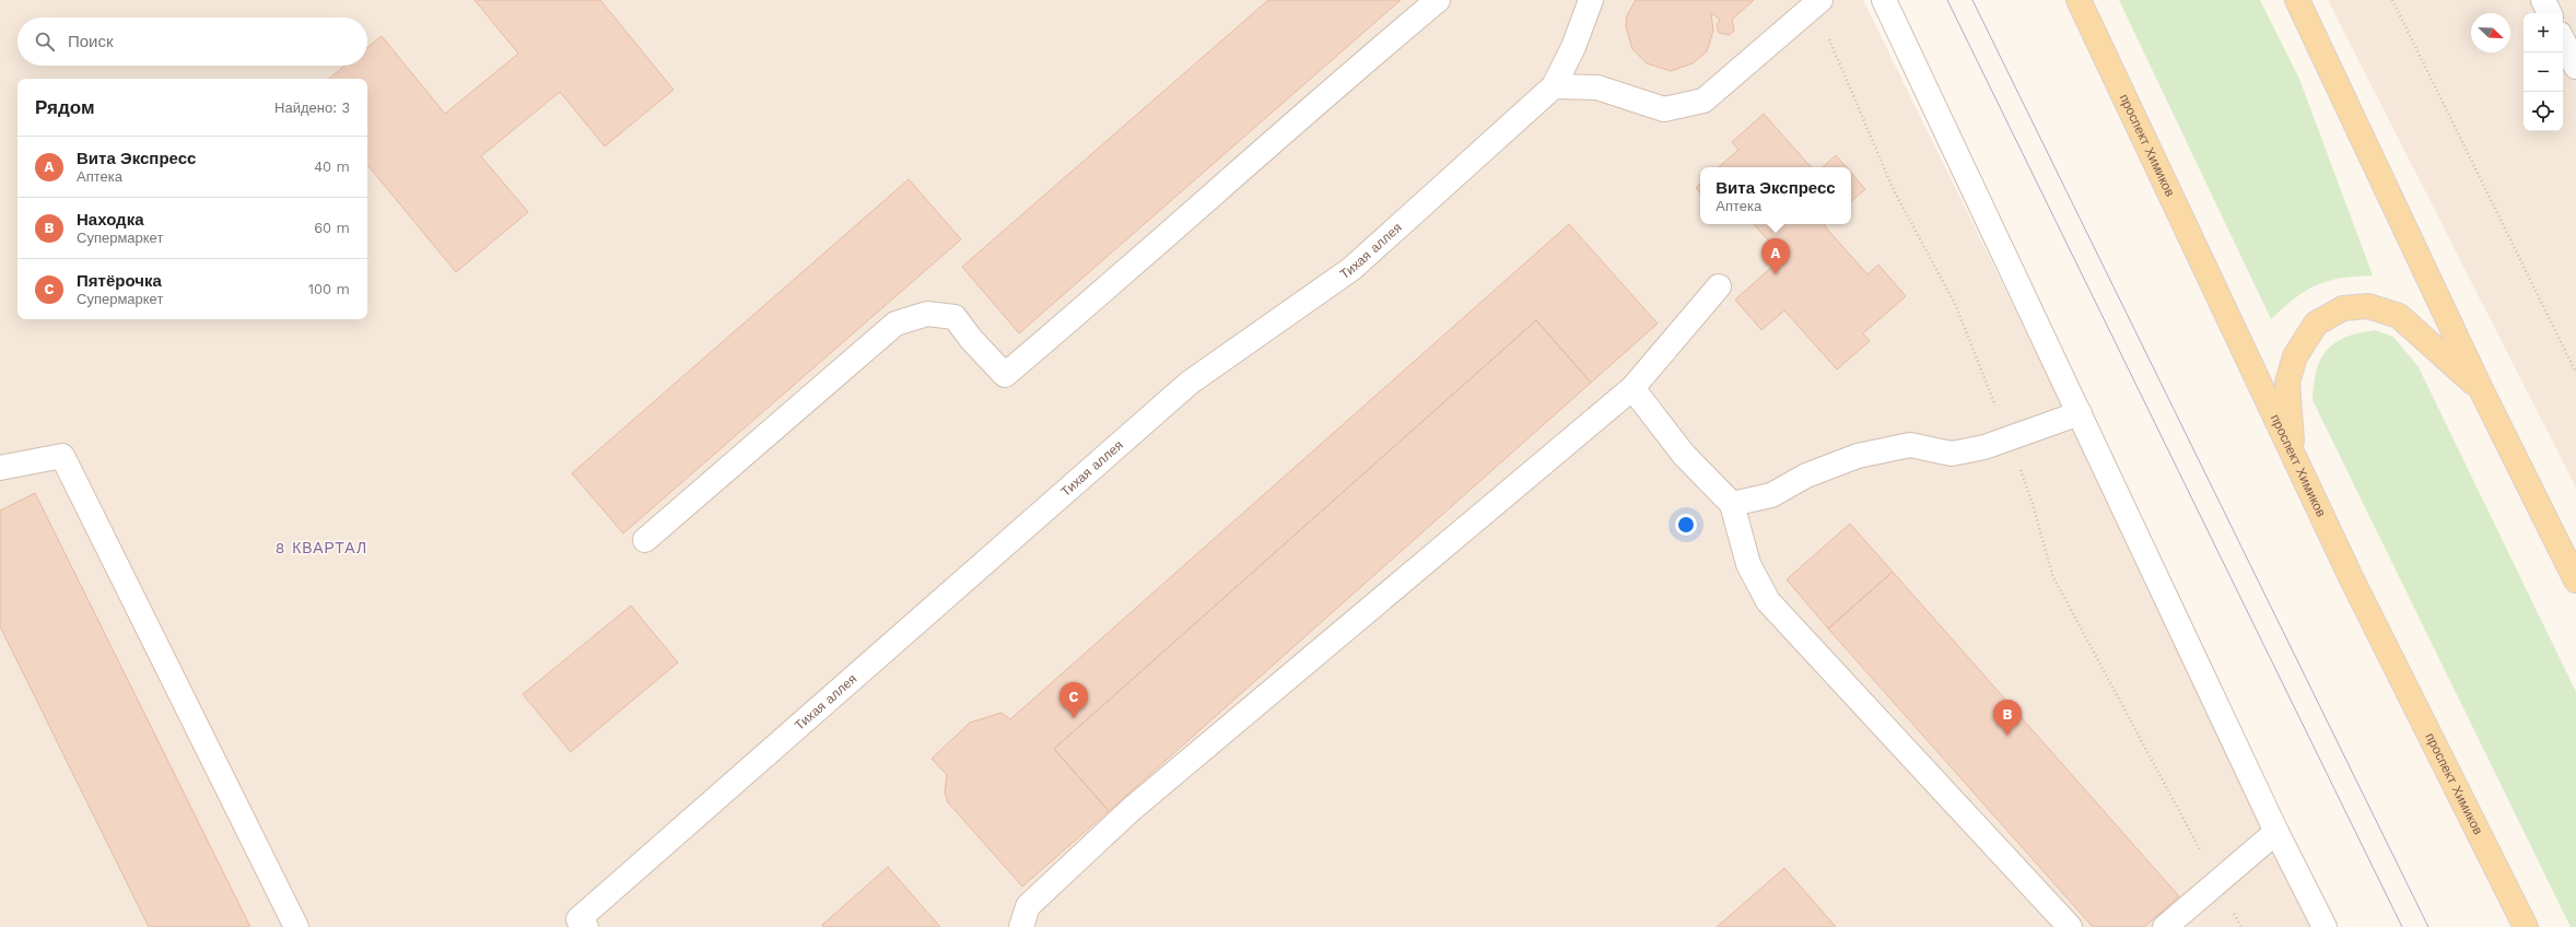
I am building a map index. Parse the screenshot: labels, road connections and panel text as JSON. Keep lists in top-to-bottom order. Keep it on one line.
{"streets":{"main road":["проспект Химиков"],"lane":["Тихая аллея"]},"districts":["8 КВАРТАЛ"],"north":"bottom right","page":{"map_buttons":["+","−"],"search":"Поиск","heading":["Рядом","Найдено: 3"],"list":[{"mark":"A","name":"Вита Экспресс","note":"Аптека","value":"40 m"},{"mark":"B","name":"Находка","note":"Супермаркет","value":"60 m"},{"mark":"C","name":"Пятёрочка","note":"Супермаркет","value":"100 m"}],"popup":["Вита Экспресс","Аптека"],"pins":["A","C","B"]}}
